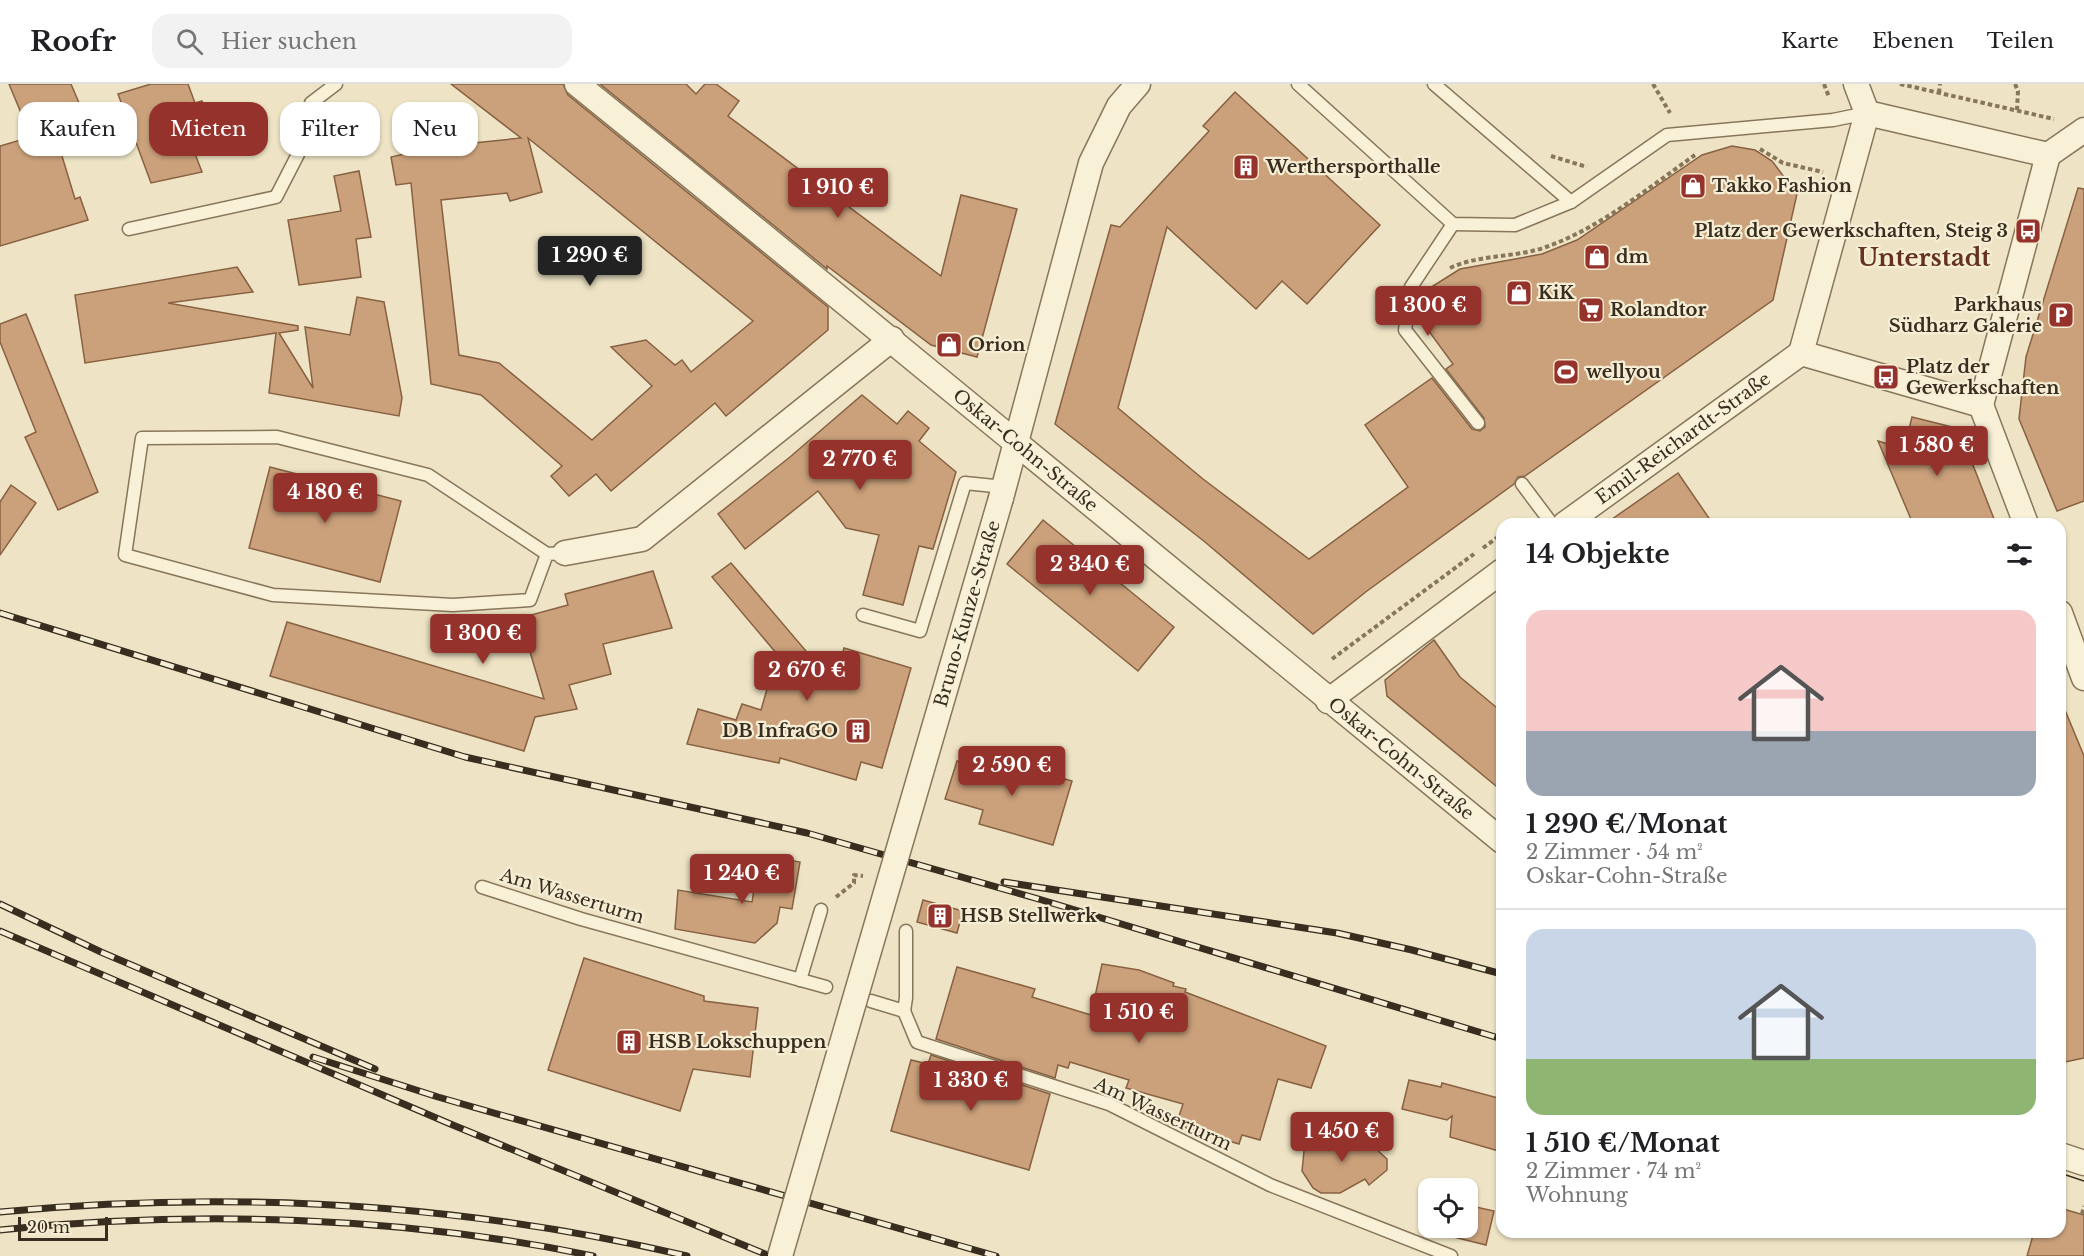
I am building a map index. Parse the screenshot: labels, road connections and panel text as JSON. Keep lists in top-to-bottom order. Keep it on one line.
{"streets":{"street":["Emil-Reichardt-Straße","Oskar-Cohn-Straße","Bruno-Kunze-Straße"],"lane":["Am Wasserturm"]},"crossings":[["Oskar-Cohn-Straße","Bruno-Kunze-Straße"]],"districts":["Unterstadt"],"places":{"building":["Werthersporthalle","DB InfraGO","HSB Stellwerk","HSB Lokschuppen"],"shop":["Takko Fashion","dm","KiK","Orion"],"bus stop":["Platz der Gewerkschaften, Steig 3","Platz der Gewerkschaften"],"supermarket":["Rolandtor"],"parking":["Parkhaus Südharz Galerie"],"sports":["wellyou"]},"scale_bar":"20 m","page":{"header":"Roofr","search":"Hier suchen","nav":["Karte","Ebenen","Teilen"],"chip":["Kaufen","Mieten","Filter","Neu"],"price":["1 910 €","1 290 €","1 300 €","1 580 €","2 770 €","4 180 €","2 340 €","1 300 €","2 670 €","2 590 €","1 240 €","1 510 €","1 330 €","1 450 €"],"heading":"14 Objekte","list":[{"name":"1 290 €/Monat","note":"2 Zimmer · 54 m² · Oskar-Cohn-Straße"},{"name":"1 510 €/Monat","note":"2 Zimmer · 74 m² · Wohnung"}],"scale":"20 m"}}
